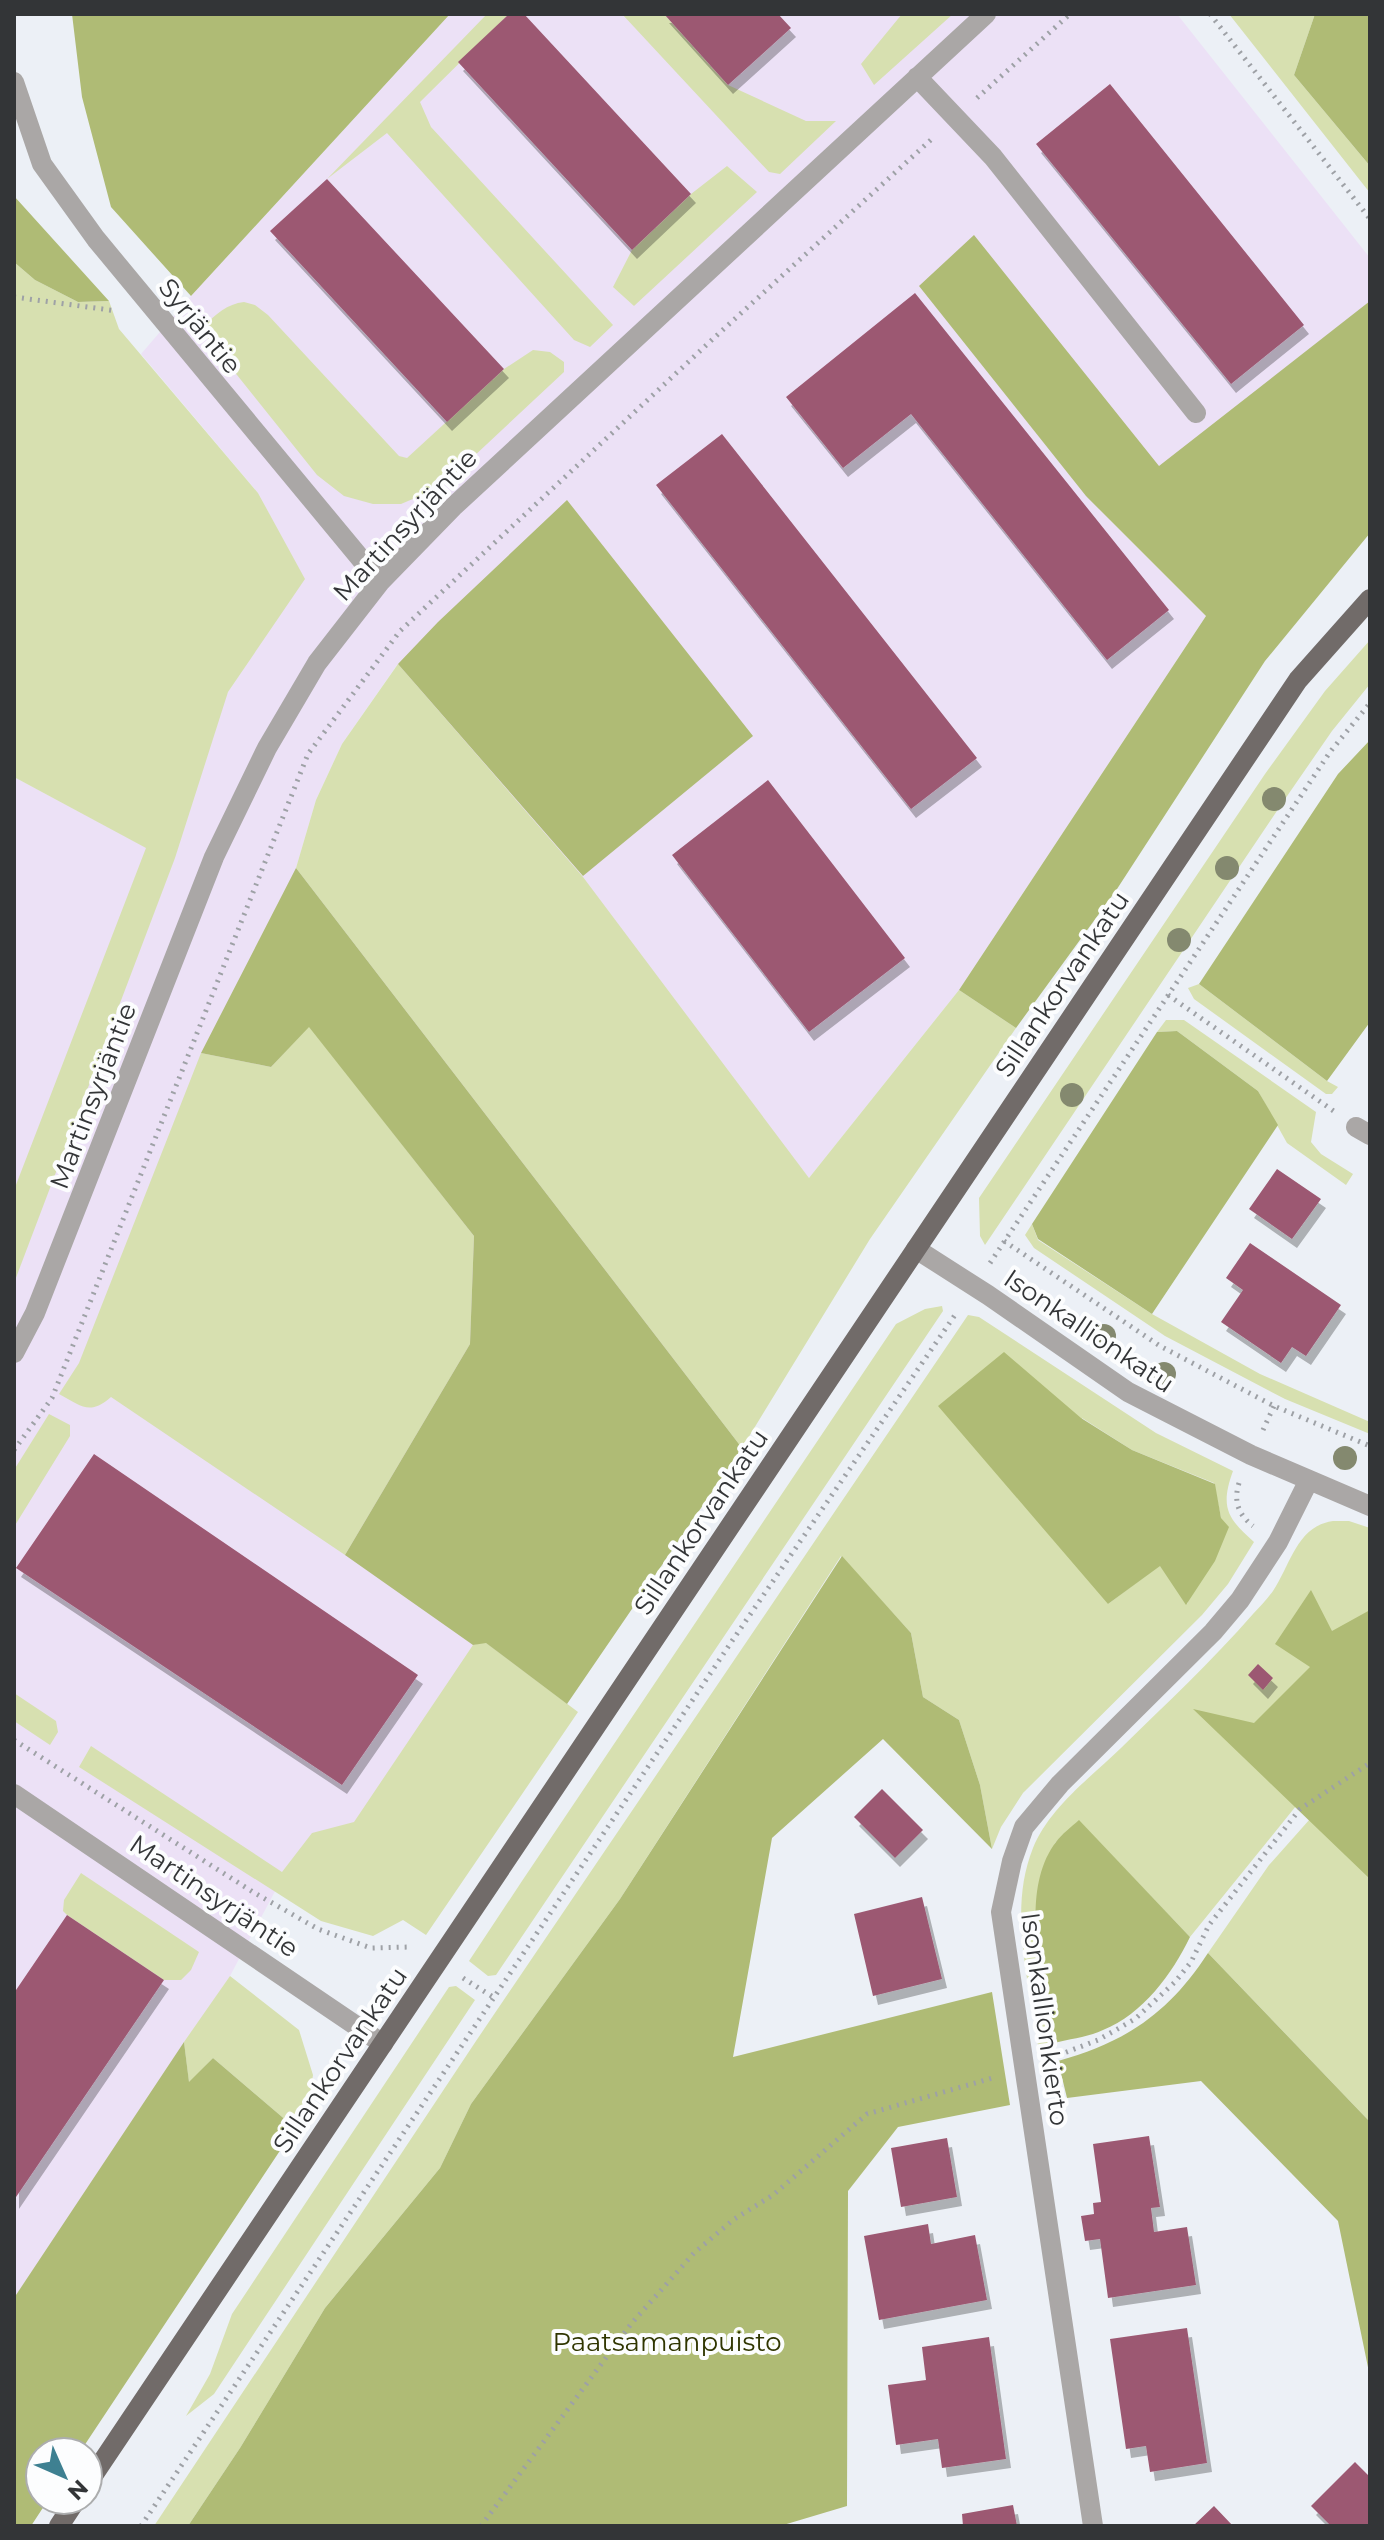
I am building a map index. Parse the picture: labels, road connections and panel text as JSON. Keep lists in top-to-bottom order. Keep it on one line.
{"streets":{"main road":["Sillankorvankatu"],"street":["Syrjäntie","Martinsyrjäntie","Isonkallionkatu","Isonkallionkierto"]},"crossings":[["Syrjäntie","Martinsyrjäntie"],["Martinsyrjäntie","Sillankorvankatu"],["Sillankorvankatu","Isonkallionkatu"],["Isonkallionkatu","Isonkallionkierto"]],"parks":["Paatsamanpuisto"],"north":"bottom right"}
